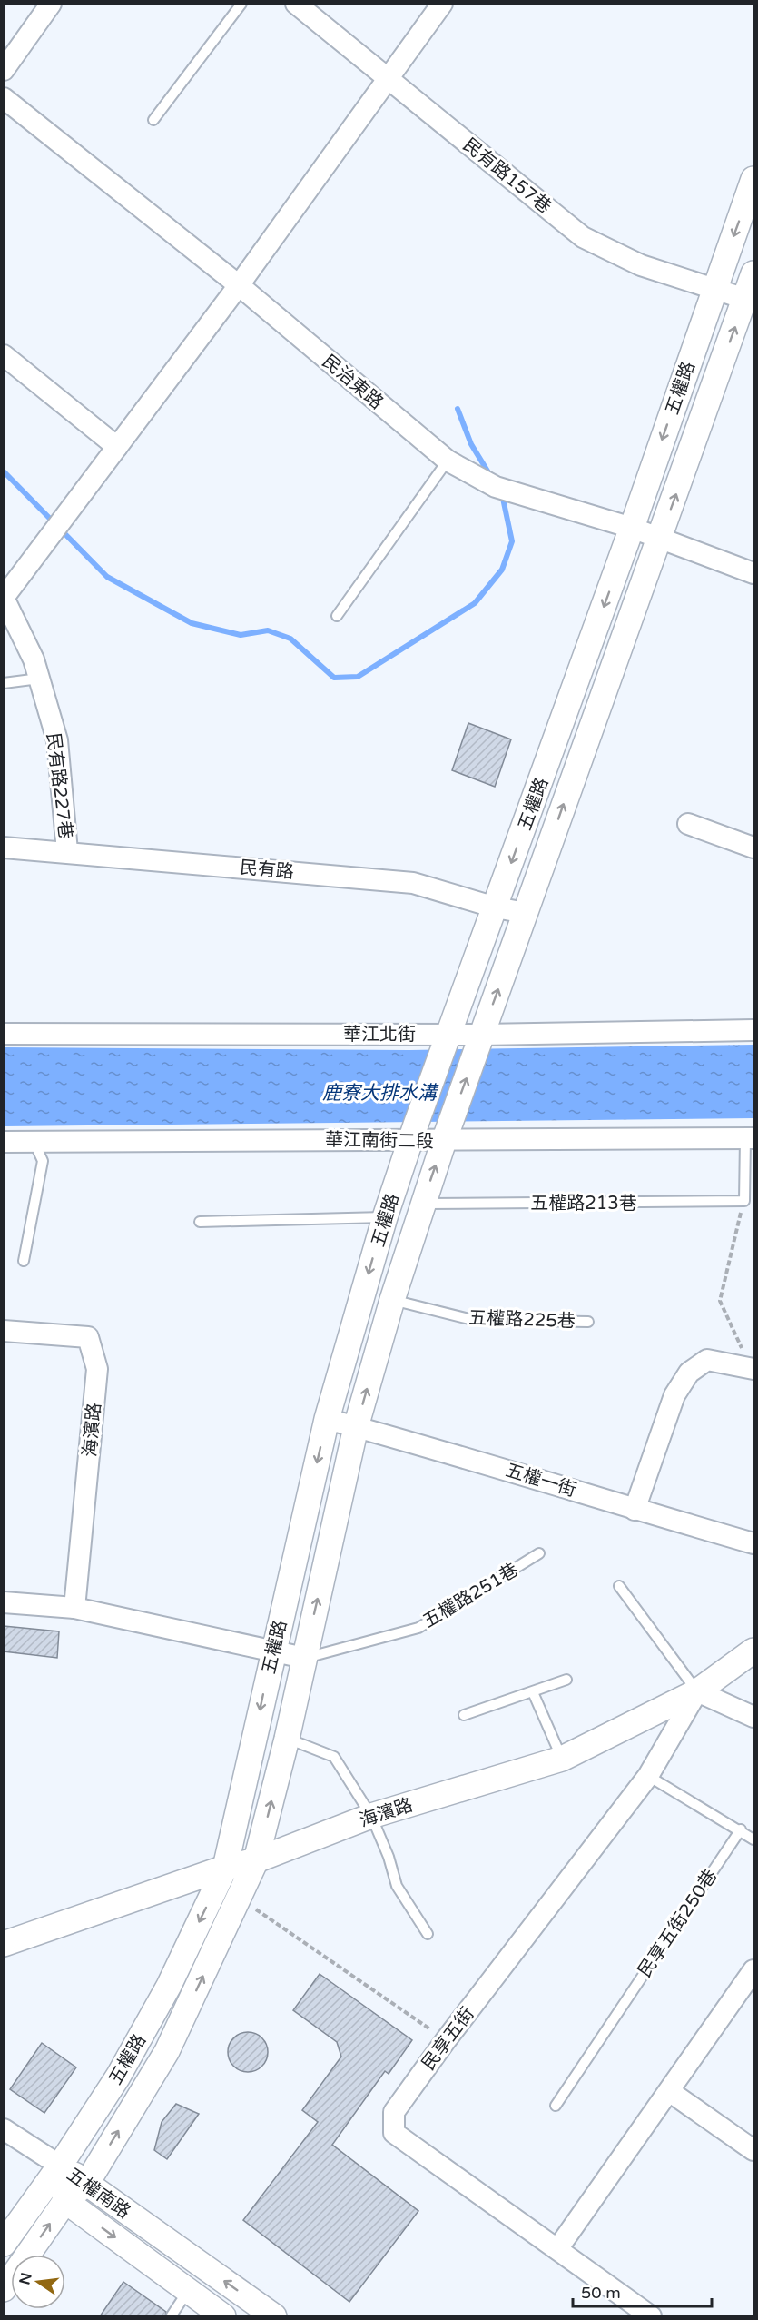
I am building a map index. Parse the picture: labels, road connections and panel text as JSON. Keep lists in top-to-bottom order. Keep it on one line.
{"streets":{"street":["民有路157巷","民治東路","五權路","民有路227巷","民有路","華江北街","華江南街二段","海濱路","五權一街","民享五街","五權南路"],"lane":["五權路213巷","五權路225巷","五權路251巷","民享五街250巷"]},"crossings":[["民有路157巷","五權路"],["民治東路","五權路"],["五權路","民有路"],["五權路","華江北街"],["五權路","華江南街二段"],["五權路","五權路213巷"],["五權路","五權路225巷"],["五權路","海濱路"],["五權路","五權一街"],["五權路","五權路251巷"],["五權路","五權南路"],["民有路227巷","民有路"],["海濱路","民享五街"]],"water":["鹿寮大排水溝"],"scale_bar":"50 m","north":"left"}
